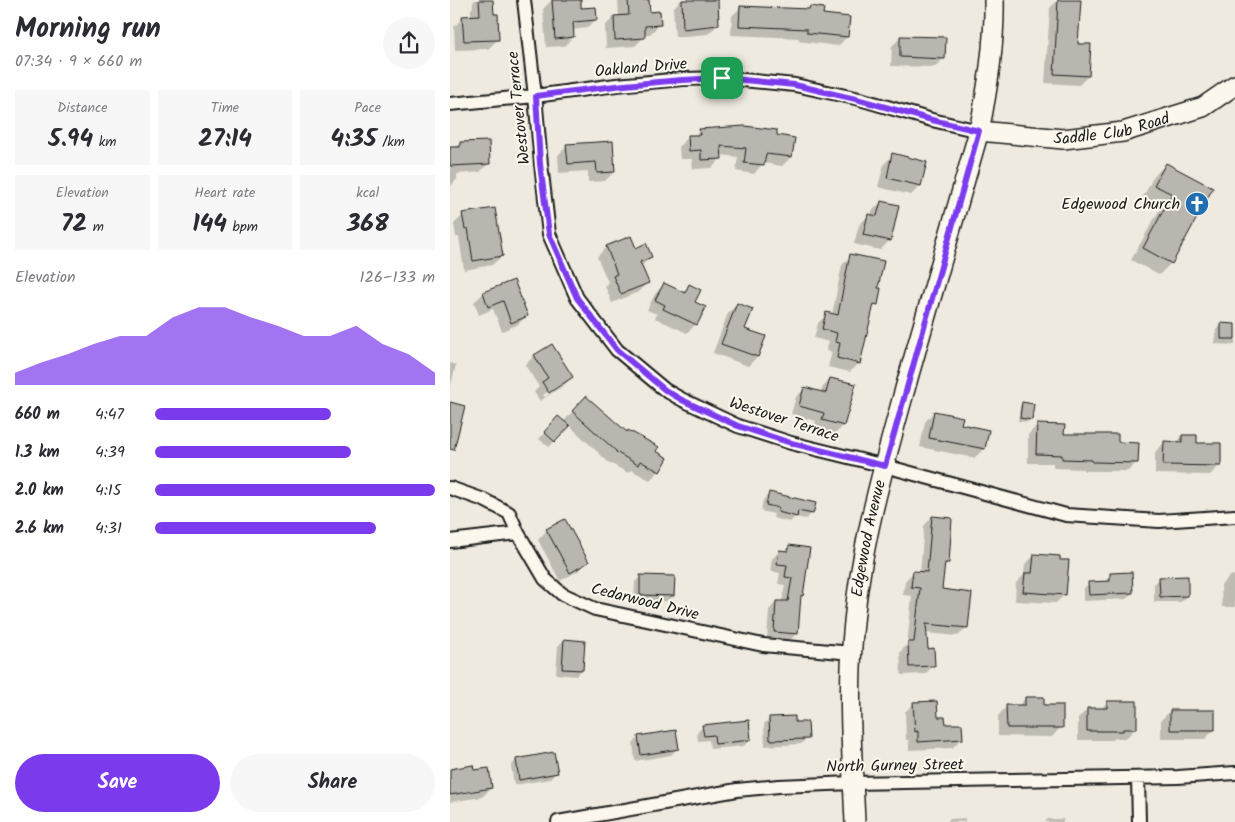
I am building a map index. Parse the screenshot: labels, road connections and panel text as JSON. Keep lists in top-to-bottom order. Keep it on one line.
{"streets":{"street":["Oakland Drive","Westover Terrace","Saddle Club Road","Edgewood Avenue","Cedarwood Drive","North Gurney Street"]},"crossings":[["Oakland Drive","Westover Terrace"],["Oakland Drive","Saddle Club Road"],["Oakland Drive","Edgewood Avenue"],["Westover Terrace","Edgewood Avenue"],["Saddle Club Road","Edgewood Avenue"],["Edgewood Avenue","Cedarwood Drive"],["Edgewood Avenue","North Gurney Street"]],"places":{"church":["Edgewood Church"]},"page":{"heading":["Morning run","07:34 · 9 × 660 m"],"stats":[["Distance","5.94 km"],["Time","27:14"],["Pace","4:35 /km"],["Elevation","72 m"],["Heart rate","144 bpm"],["kcal","368"]],"chart":["Elevation","126–133 m"],"list":[{"name":"660 m","note":"4:47"},{"name":"1.3 km","note":"4:39"},{"name":"2.0 km","note":"4:15"},{"name":"2.6 km","note":"4:31"}],"buttons":["Save","Share"]}}
